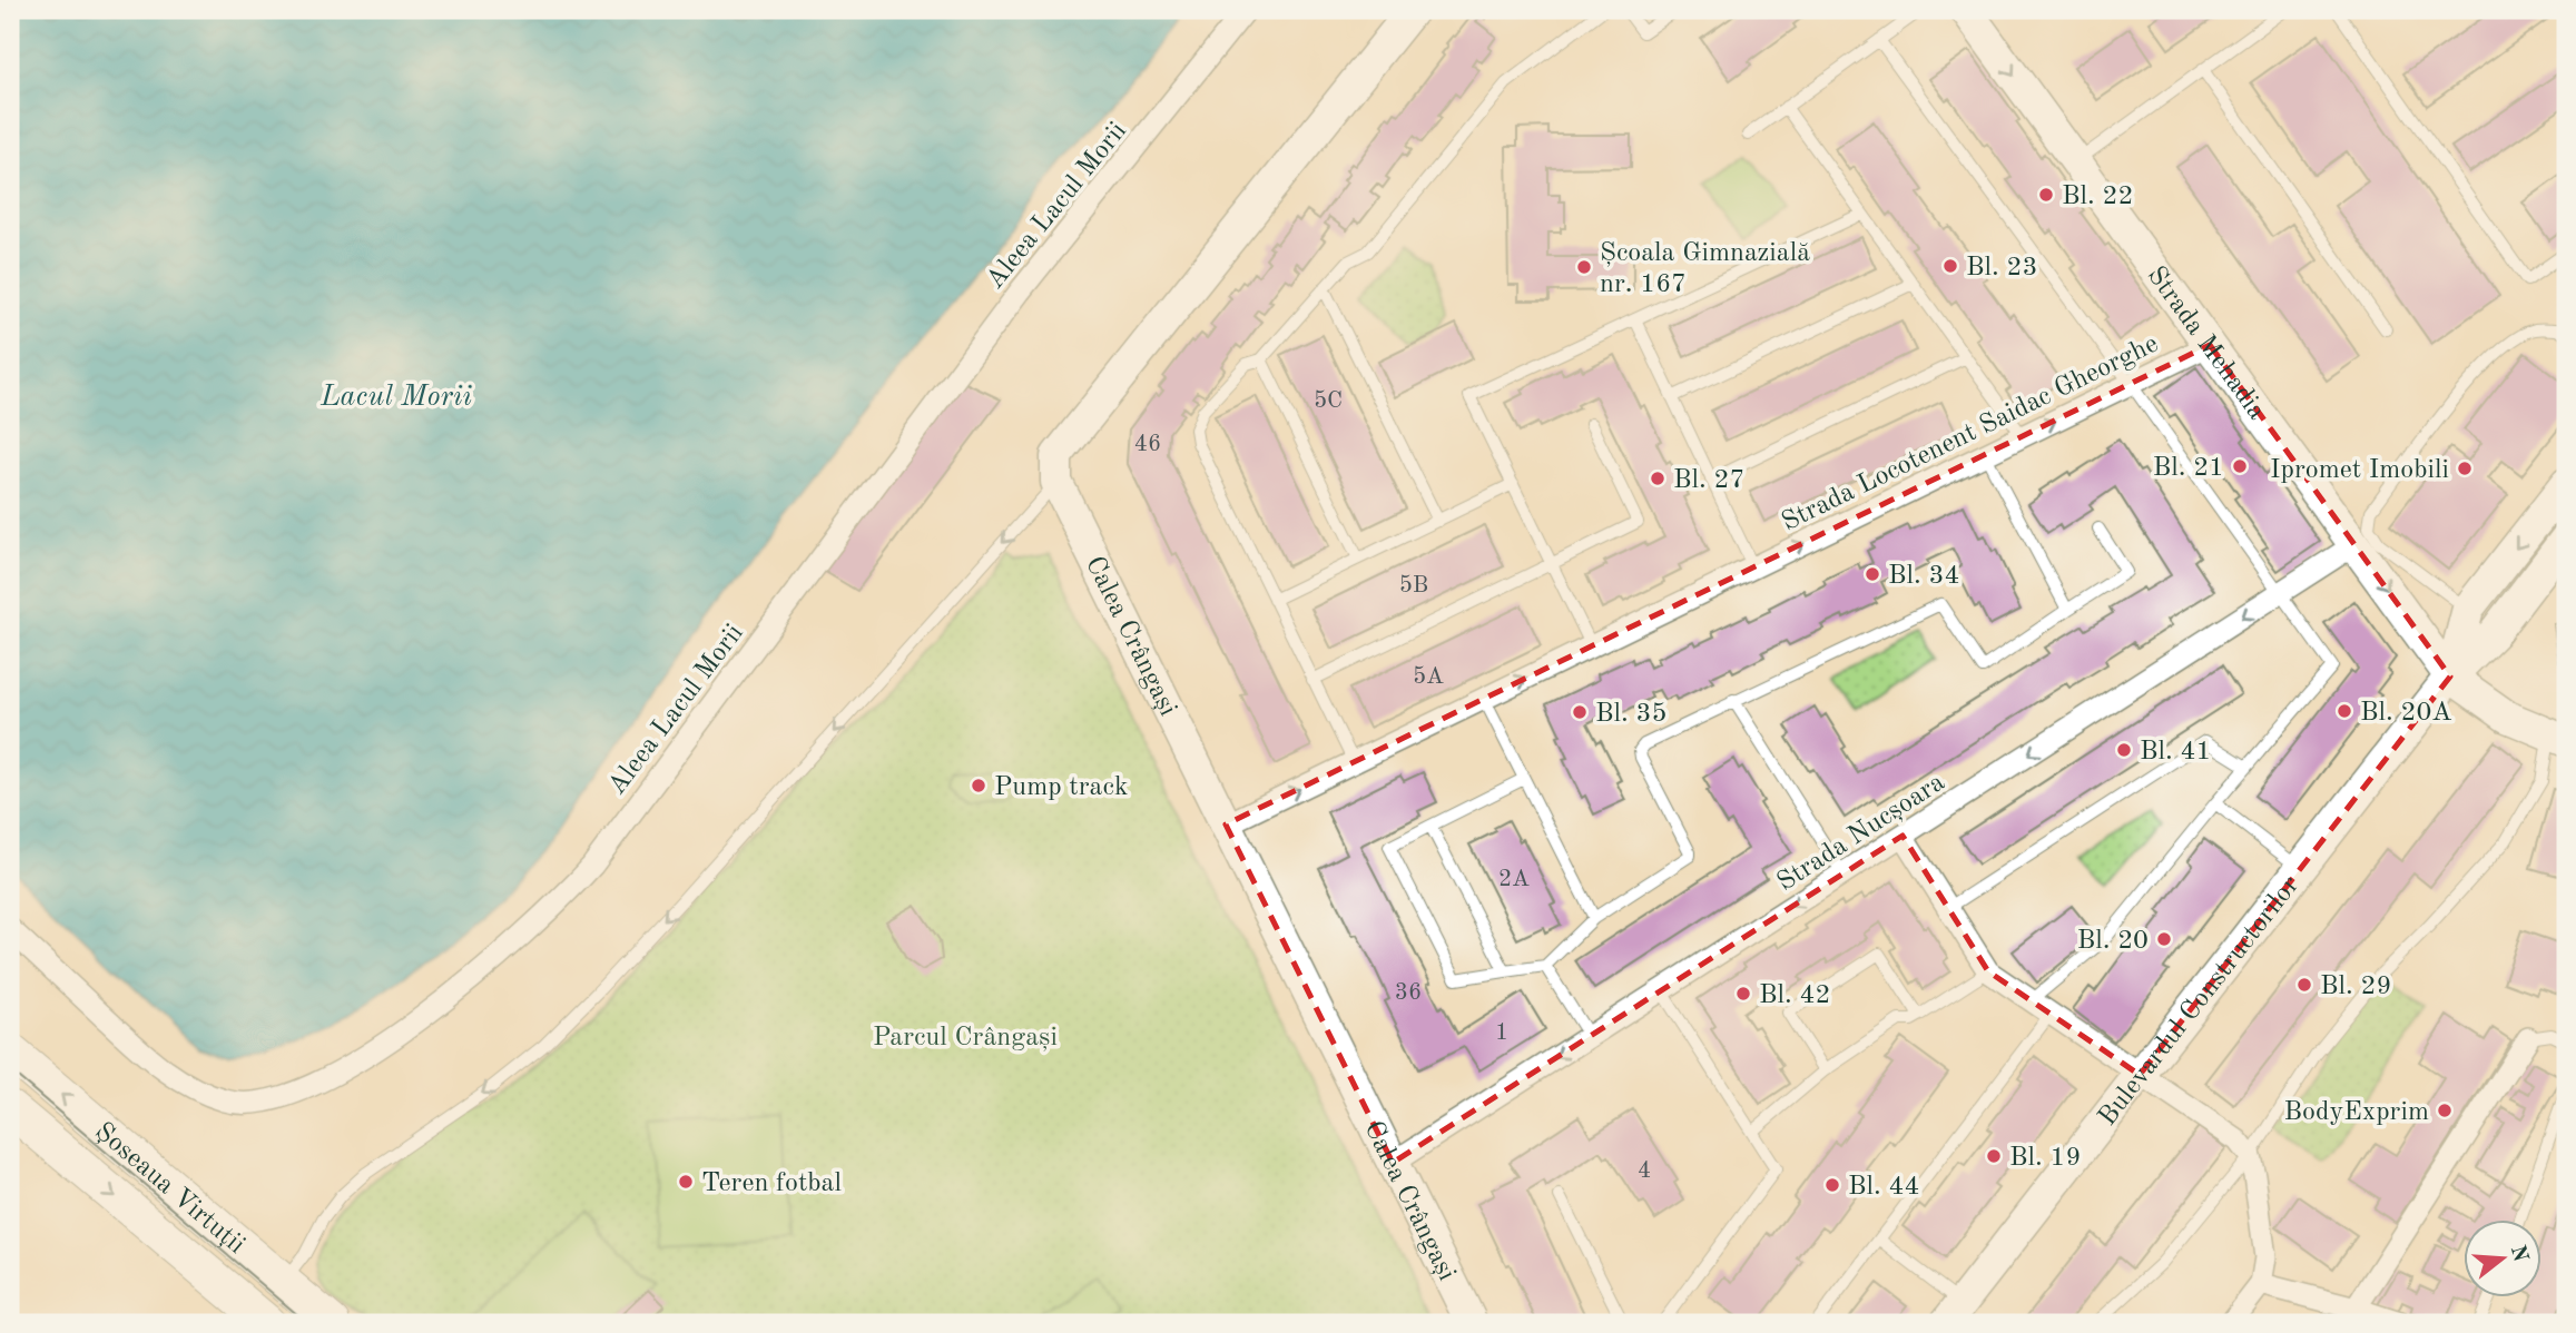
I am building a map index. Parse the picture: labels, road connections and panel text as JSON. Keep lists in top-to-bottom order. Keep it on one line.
{"streets":{"main road":["Șoseaua Virtuții"],"street":["Aleea Lacul Morii","Strada Mehadia","Strada Locotenent Saidac Gheorghe","Calea Crângași","Strada Nucșoara","Bulevardul Constructorilor"]},"crossings":[["Strada Mehadia","Strada Locotenent Saidac Gheorghe"],["Strada Mehadia","Strada Nucșoara"],["Strada Mehadia","Bulevardul Constructorilor"],["Strada Locotenent Saidac Gheorghe","Calea Crângași"],["Calea Crângași","Strada Nucșoara"]],"one_way":["Strada Mehadia","Strada Locotenent Saidac Gheorghe","Strada Nucșoara"],"water":["Lacul Morii"],"parks":["Parcul Crângași"],"places":["Bl. 22","Bl. 23","Școala Gimnazială nr. 167","Bl. 21","Ipromet Imobili","Bl. 27","Bl. 34","Bl. 20A","Bl. 35","Bl. 41","Pump track","Bl. 20","Bl. 29","Bl. 42","BodyExprim","Bl. 19","Teren fotbal","Bl. 44"],"house_numbers":["5C","46","5B","5A","2A","36","1","4"],"north":"right"}
